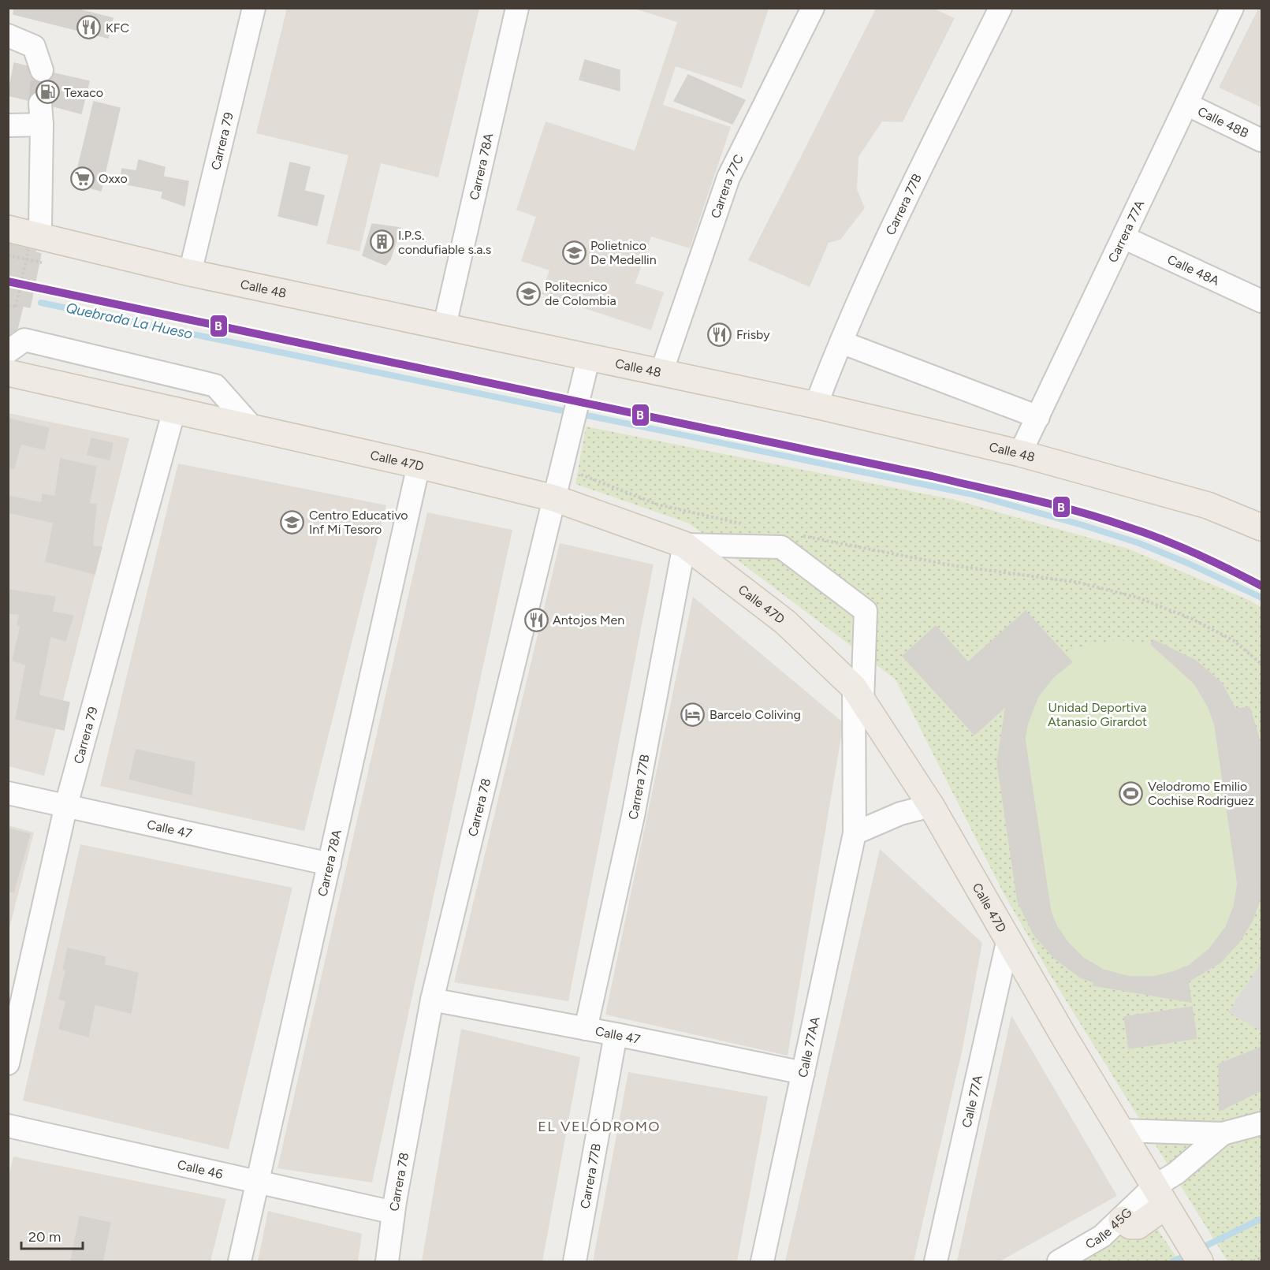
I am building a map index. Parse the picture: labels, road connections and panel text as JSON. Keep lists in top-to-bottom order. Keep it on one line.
{"streets":{"main road":["Calle 48","Calle 47D"],"street":["Calle 48B","Carrera 79","Carrera 78A","Carrera 77C","Carrera 77B","Carrera 77A","Calle 48A","Carrera 78","Calle 47","Calle 77AA","Calle 77A","Calle 46","Calle 45G"]},"crossings":[["Calle 48B","Carrera 77A"],["Carrera 79","Calle 48"],["Carrera 79","Calle 47D"],["Carrera 79","Calle 47"],["Carrera 78A","Calle 48"],["Carrera 78A","Calle 47D"],["Carrera 78A","Calle 47"],["Carrera 78A","Calle 46"],["Carrera 77C","Calle 48"],["Carrera 77B","Calle 48"],["Carrera 77B","Calle 47D"],["Carrera 77B","Calle 47"],["Carrera 77B","Calle 77AA"],["Carrera 77A","Calle 48A"],["Carrera 77A","Calle 48"],["Calle 48","Carrera 78"],["Calle 47D","Carrera 78"],["Calle 47D","Calle 77AA"],["Calle 47D","Calle 77A"],["Carrera 78","Calle 47"],["Carrera 78","Calle 46"],["Calle 47","Calle 77AA"]],"districts":["EL VELÓDROMO"],"water":["Quebrada La Hueso"],"parks":["Unidad Deportiva Atanasio Girardot"],"places":{"restaurant":["KFC","Frisby","Antojos Men"],"fuel station":["Texaco"],"supermarket":["Oxxo"],"building":["I.P.S. condufiable s.a.s"],"school or university":["Polietnico De Medellin","Politecnico de Colombia","Centro Educativo Inf Mi Tesoro"],"hotel":["Barcelo Coliving"],"sports":["Velodromo Emilio Cochise Rodriguez"]},"lines":["transit line B"],"scale_bar":"20 m"}
